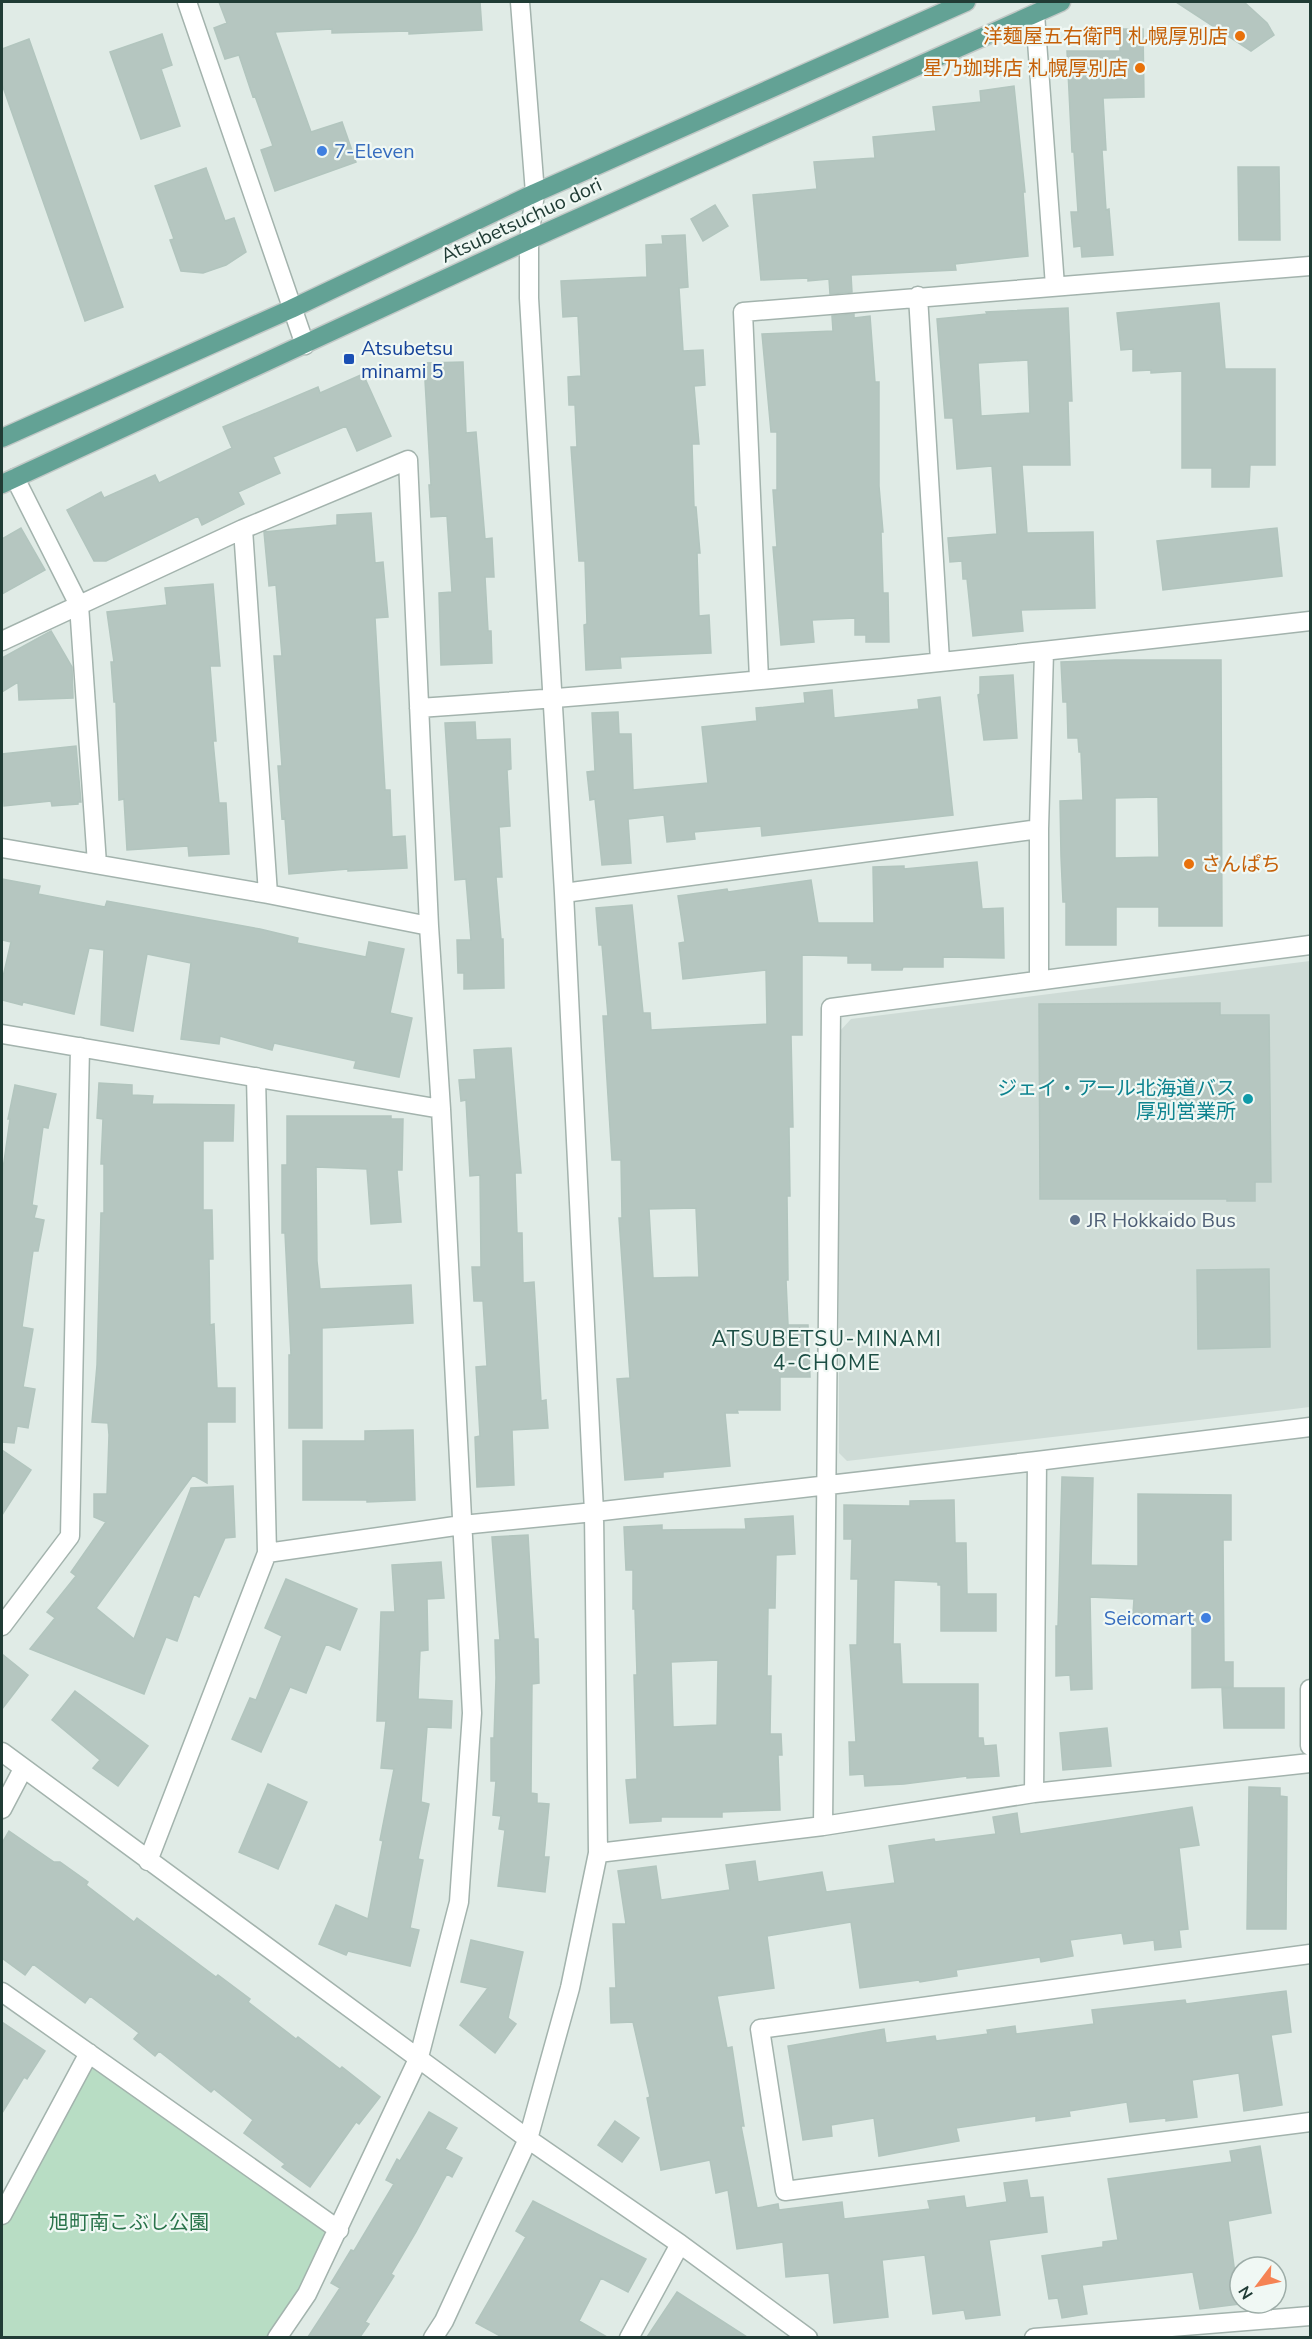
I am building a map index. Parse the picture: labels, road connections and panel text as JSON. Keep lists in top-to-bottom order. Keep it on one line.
{"streets":{"main road":["Atsubetsuchuo dori"]},"districts":["ATSUBETSU-MINAMI 4-CHOME"],"parks":["旭町南こぶし公園"],"places":{"other":["洋麺屋五右衛門 札幌厚別店","星乃珈琲店 札幌厚別店","7-Eleven","さんぱち","ジェイ・アール北海道バス 厚別営業所","JR Hokkaido Bus","Seicomart"],"transit":["Atsubetsu minami 5"]},"north":"bottom left"}
